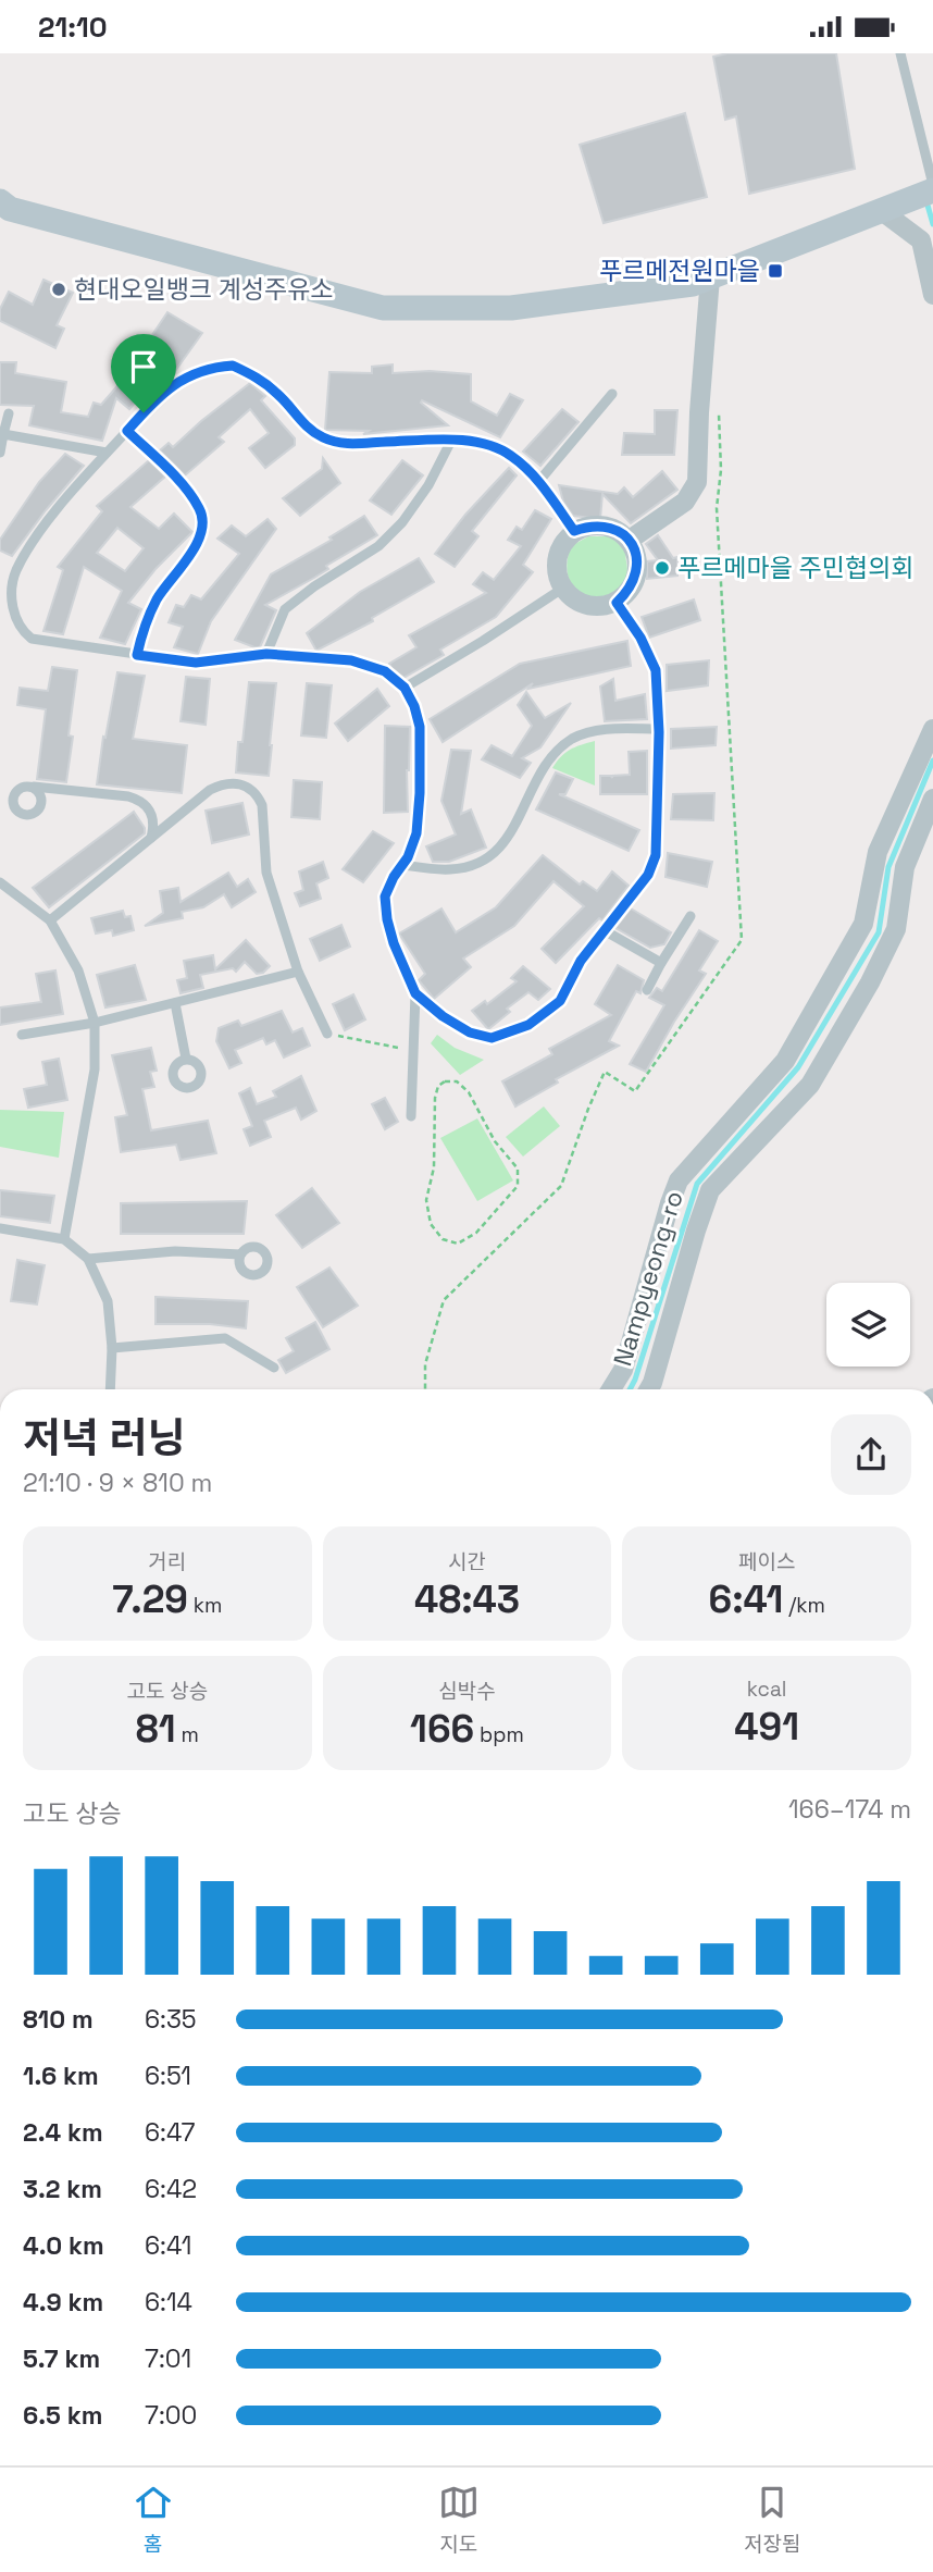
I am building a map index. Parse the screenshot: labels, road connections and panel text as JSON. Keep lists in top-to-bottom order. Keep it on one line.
{"streets":{"street":["Nampyeong-ro"]},"places":{"transit":["푸르메전원마을"],"other":["현대오일뱅크 계성주유소","푸르메마을 주민협의회"]},"page":{"status":"21:10","heading":["저녁 러닝","21:10 · 9 × 810 m"],"stats":[["거리","7.29 km"],["시간","48:43"],["페이스","6:41 /km"],["고도 상승","81 m"],["심박수","166 bpm"],["kcal","491"]],"chart":["고도 상승","166–174 m"],"list":[{"name":"810 m","note":"6:35"},{"name":"1.6 km","note":"6:51"},{"name":"2.4 km","note":"6:47"},{"name":"3.2 km","note":"6:42"},{"name":"4.0 km","note":"6:41"},{"name":"4.9 km","note":"6:14"},{"name":"5.7 km","note":"7:01"},{"name":"6.5 km","note":"7:00"}],"tabs":["홈","지도","저장됨"]}}
